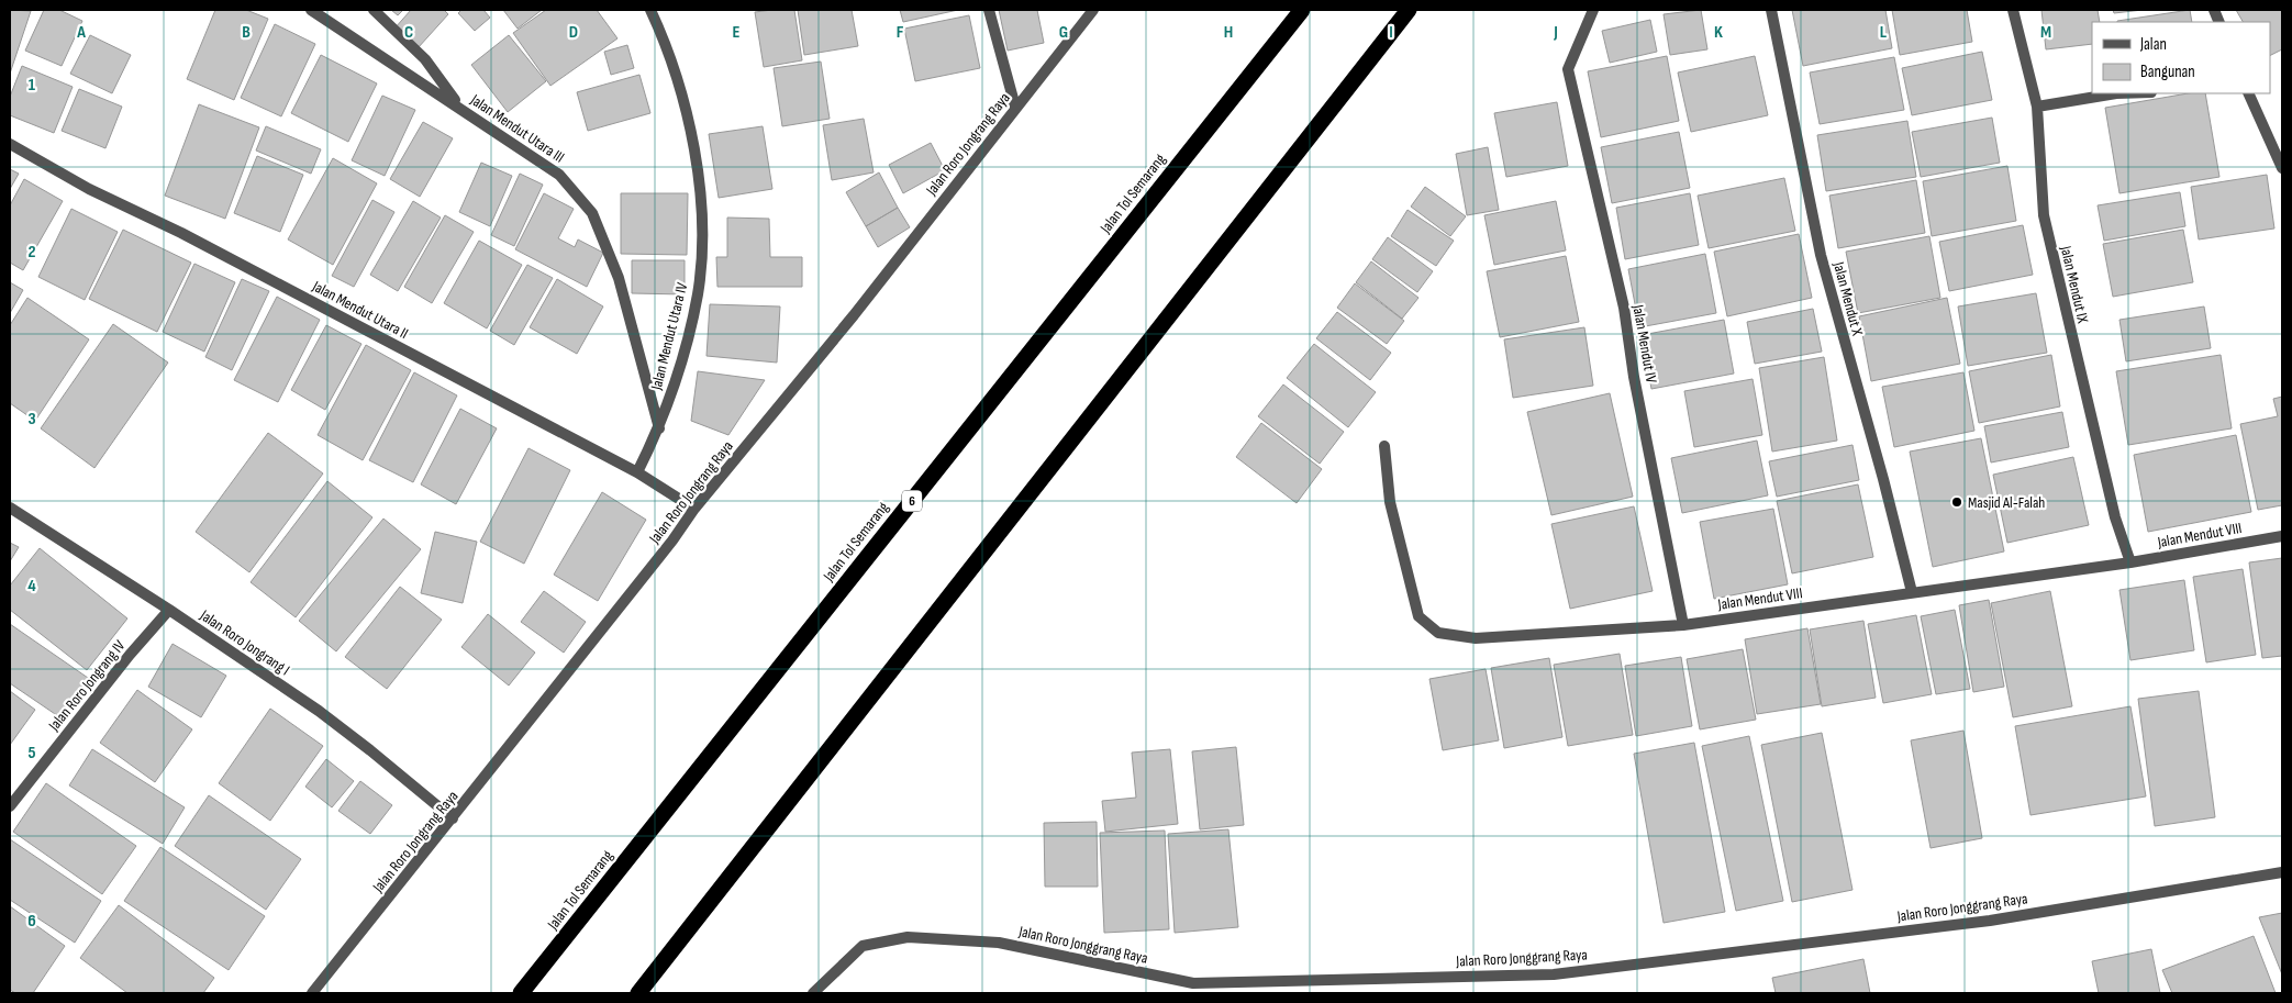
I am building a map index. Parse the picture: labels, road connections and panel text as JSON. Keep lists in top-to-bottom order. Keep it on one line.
{"streets":{"highway":["Jalan Tol Semarang","6"],"street":["Jalan Mendut Utara III","Jalan Roro Jongrang Raya","Jalan Mendut IX","Jalan Mendut X","Jalan Mendut Utara II","Jalan Mendut Utara IV","Jalan Mendut IV","Jalan Mendut VIII","Jalan Roro Jongrang I","Jalan Roro Jongrang IV","Jalan Roro Jonggrang Raya"]},"crossings":[["Jalan Mendut Utara III","Jalan Mendut Utara IV"],["Jalan Roro Jongrang Raya","Jalan Mendut Utara II"],["Jalan Roro Jongrang Raya","Jalan Roro Jongrang I"],["Jalan Mendut IX","Jalan Mendut VIII"],["Jalan Mendut X","Jalan Mendut VIII"],["Jalan Mendut Utara II","Jalan Mendut Utara IV"],["Jalan Mendut IV","Jalan Mendut VIII"],["Jalan Roro Jongrang I","Jalan Roro Jongrang IV"]],"places":["Masjid Al-Falah"],"legend":["Jalan","Bangunan"],"grid":{"columns":["A","B","C","D","E","F","G","H","I","J","K","L","M"],"rows":["1","2","3","4","5","6"]}}
